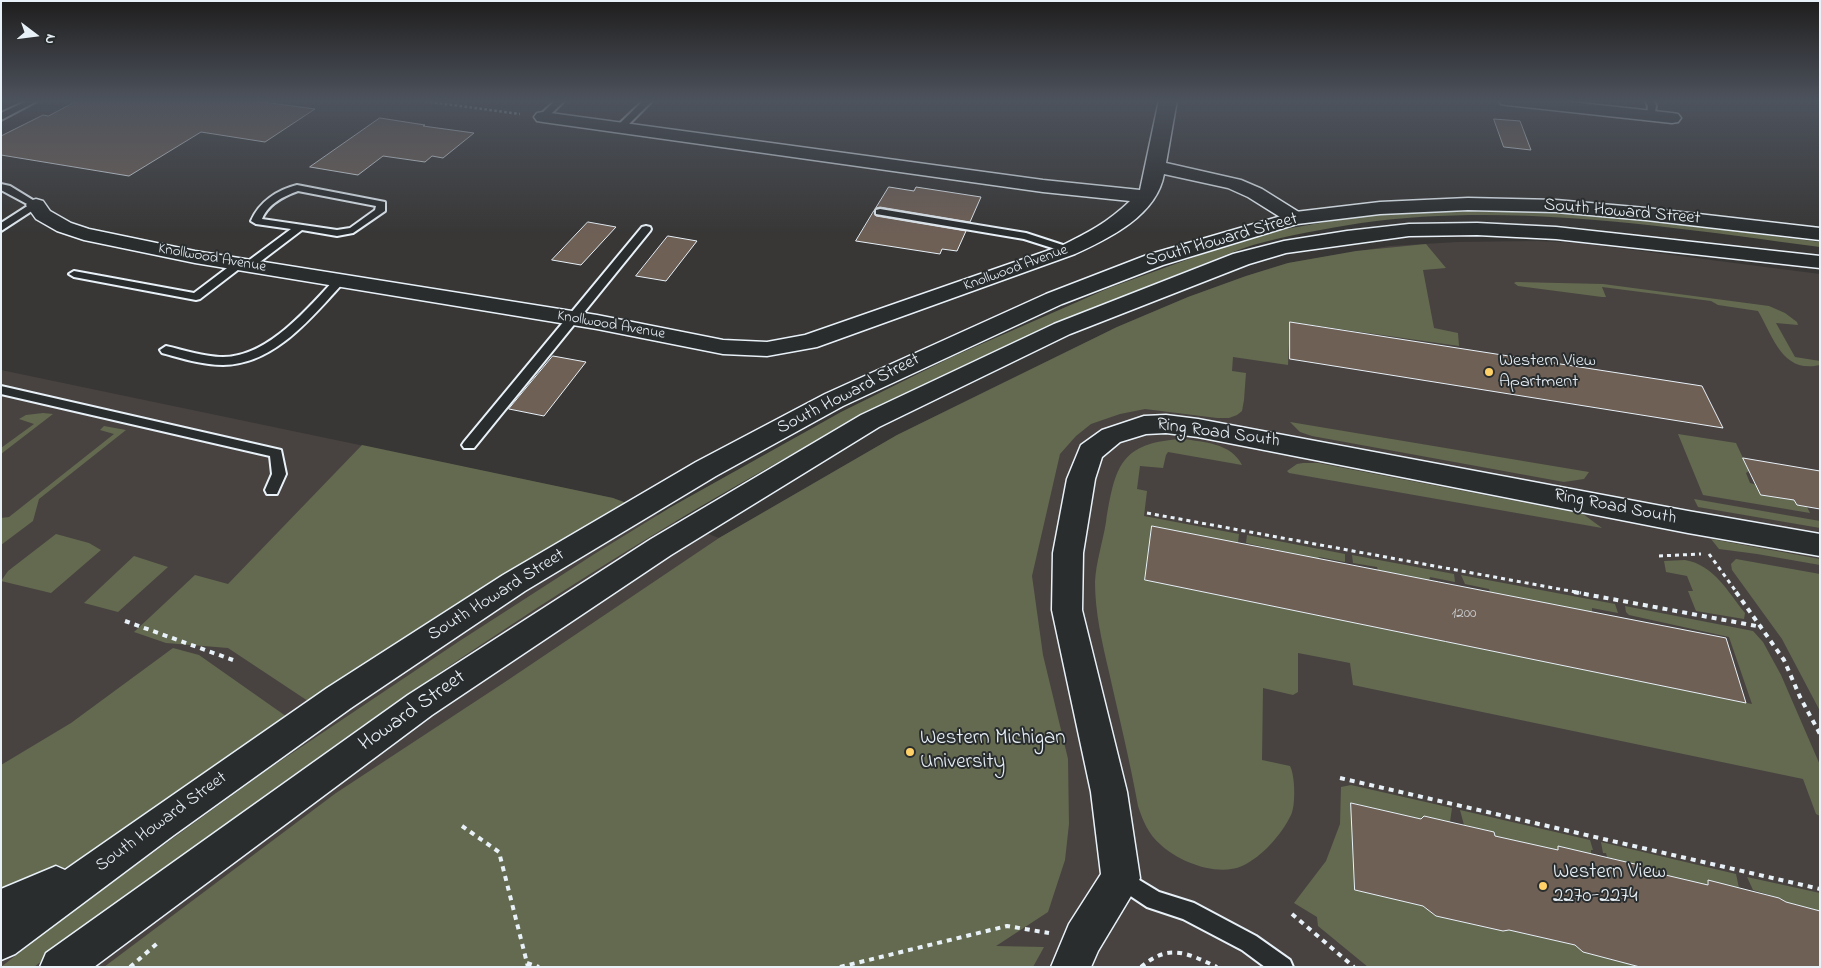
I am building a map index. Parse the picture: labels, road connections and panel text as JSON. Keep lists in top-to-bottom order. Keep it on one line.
{"streets":{"street":["South Howard Street","Knollwood Avenue","Ring Road South","Howard Street"]},"crossings":[["South Howard Street","Howard Street"]],"places":["Western View Apartment","Western Michigan University","Western View 2270-2274"],"house_numbers":["1200"],"north":"right"}
